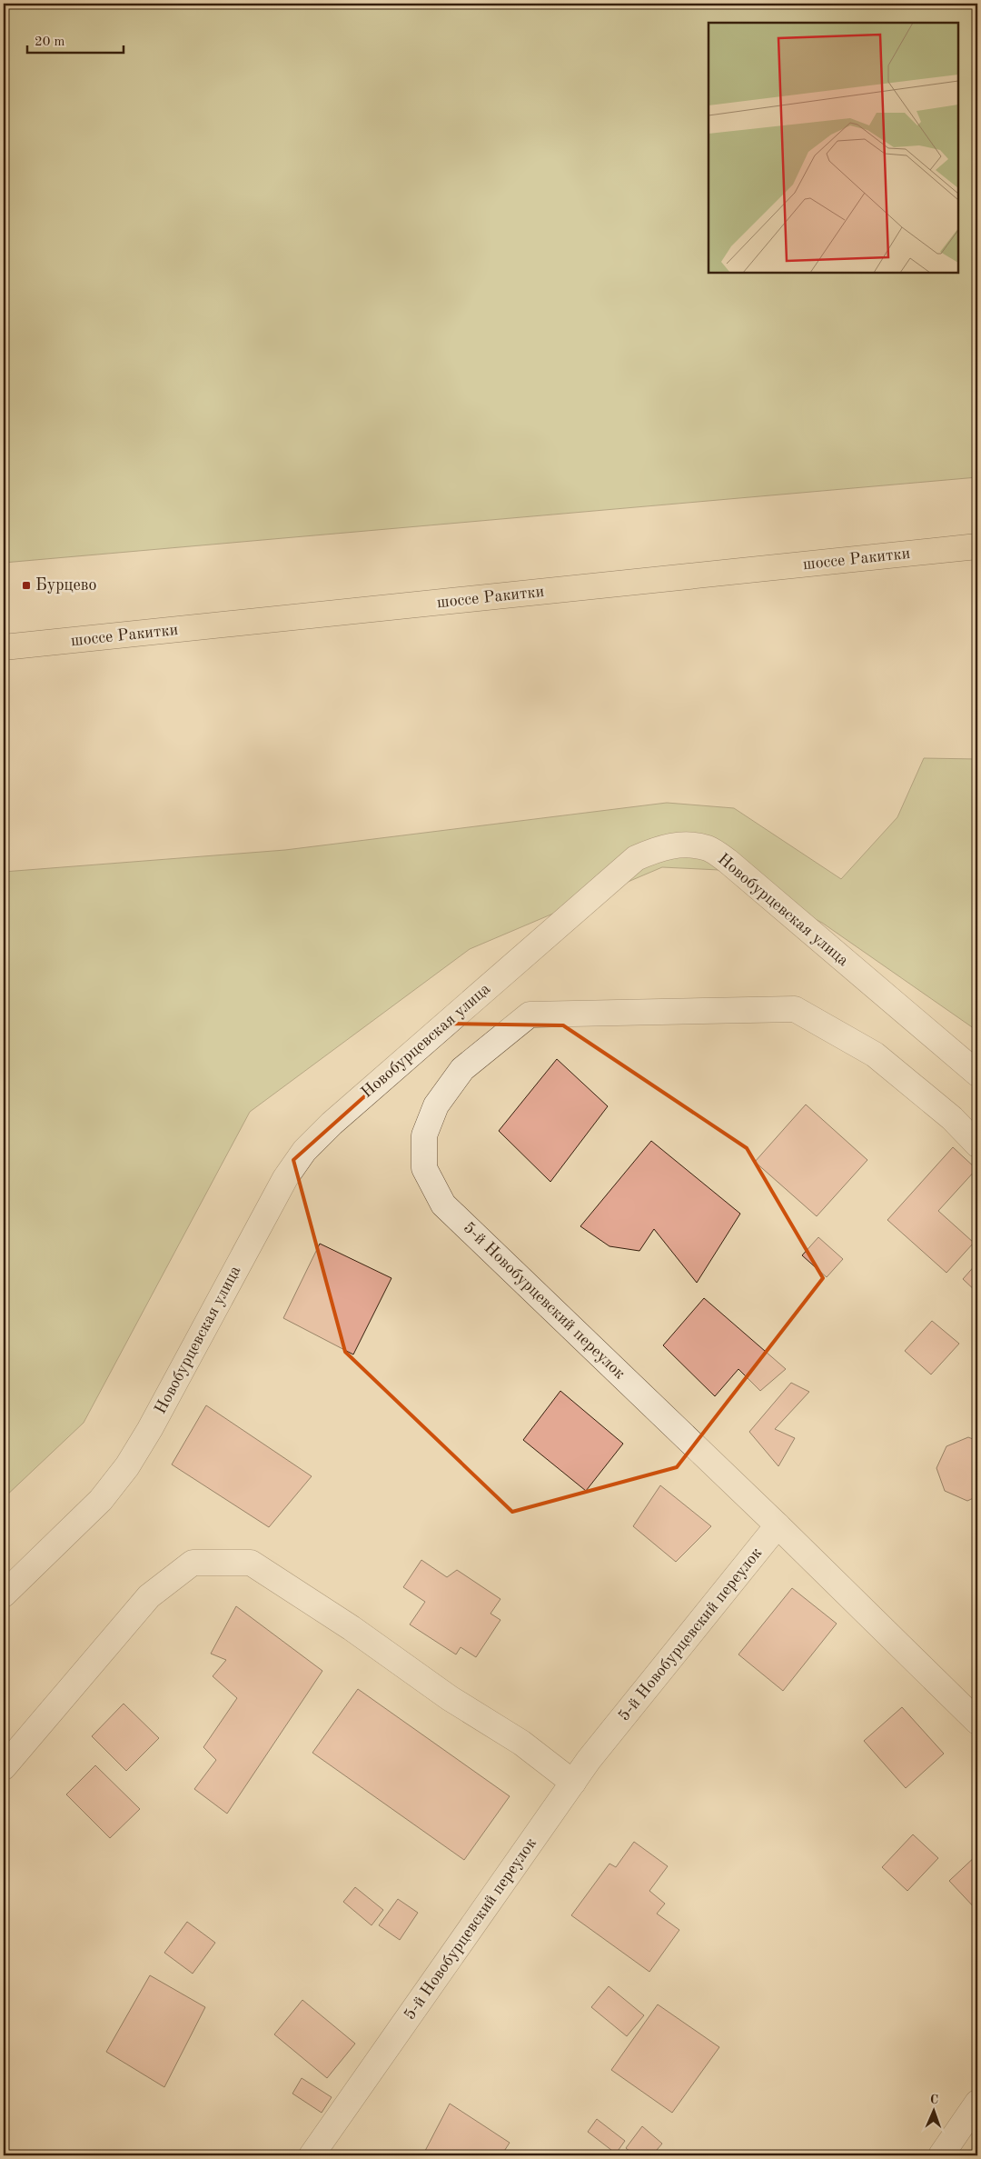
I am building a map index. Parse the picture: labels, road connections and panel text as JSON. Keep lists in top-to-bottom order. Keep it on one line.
{"streets":{"main road":["шоссе Ракитки"],"street":["Новобурцевская улица","5-й Новобурцевский переулок"]},"places":{"transit":["Бурцево"]},"scale_bar":"20 m","north":"top"}
